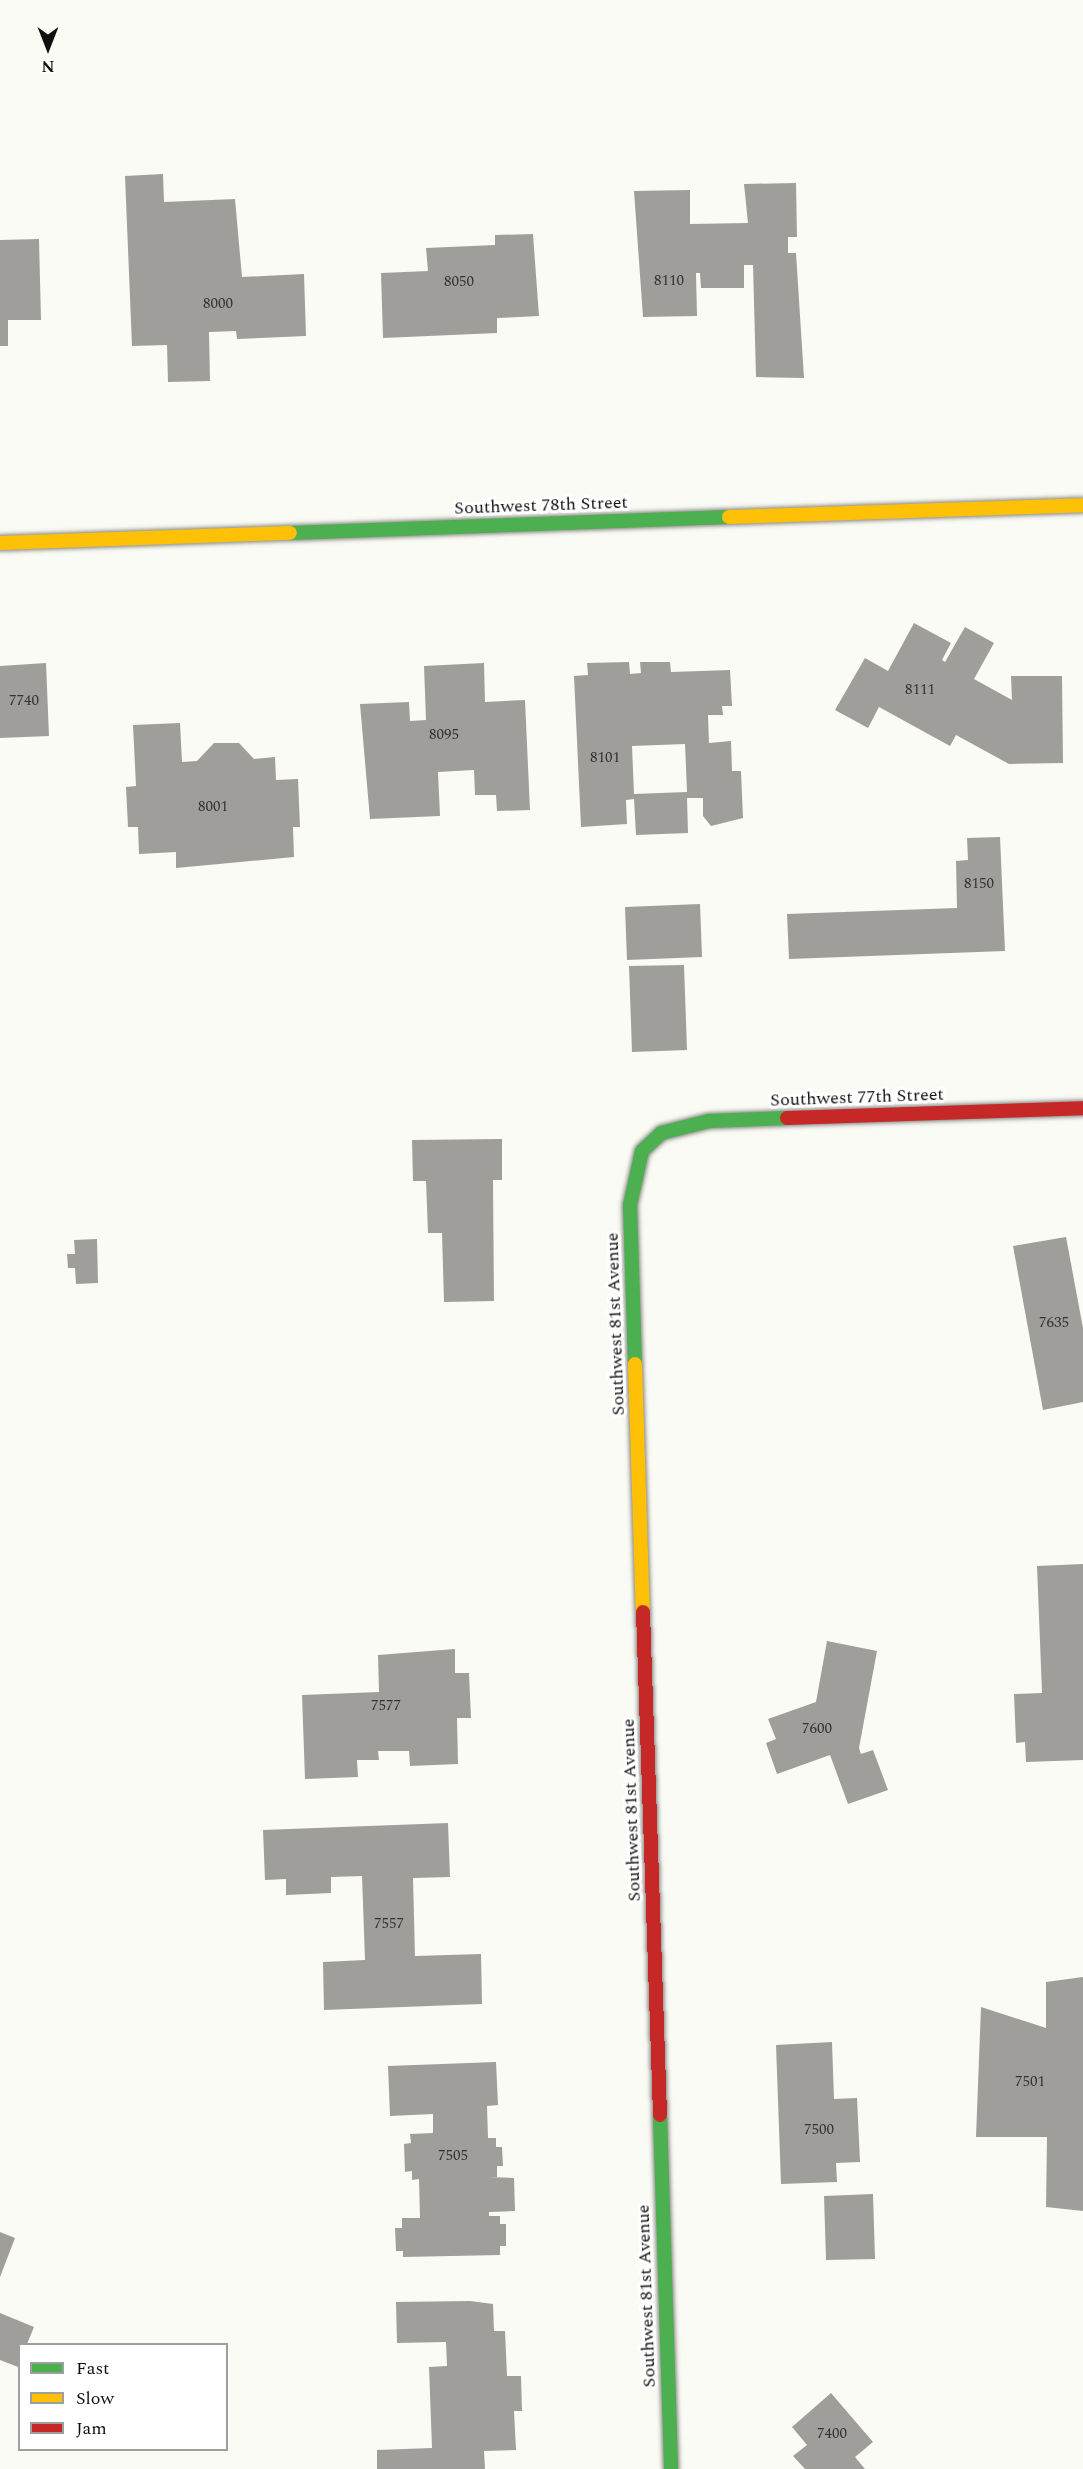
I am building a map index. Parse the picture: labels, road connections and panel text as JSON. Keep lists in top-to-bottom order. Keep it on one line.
{"streets":{"street":["Southwest 78th Street","Southwest 77th Street","Southwest 81st Avenue"]},"crossings":[["Southwest 77th Street","Southwest 81st Avenue"]],"house_numbers":["8110","8050","8000","8111","7740","8095","8101","8001","8150","7635","7577","7600","7557","7501","7500","7505","7400"],"legend":["Fast","Slow","Jam"],"north":"bottom"}
